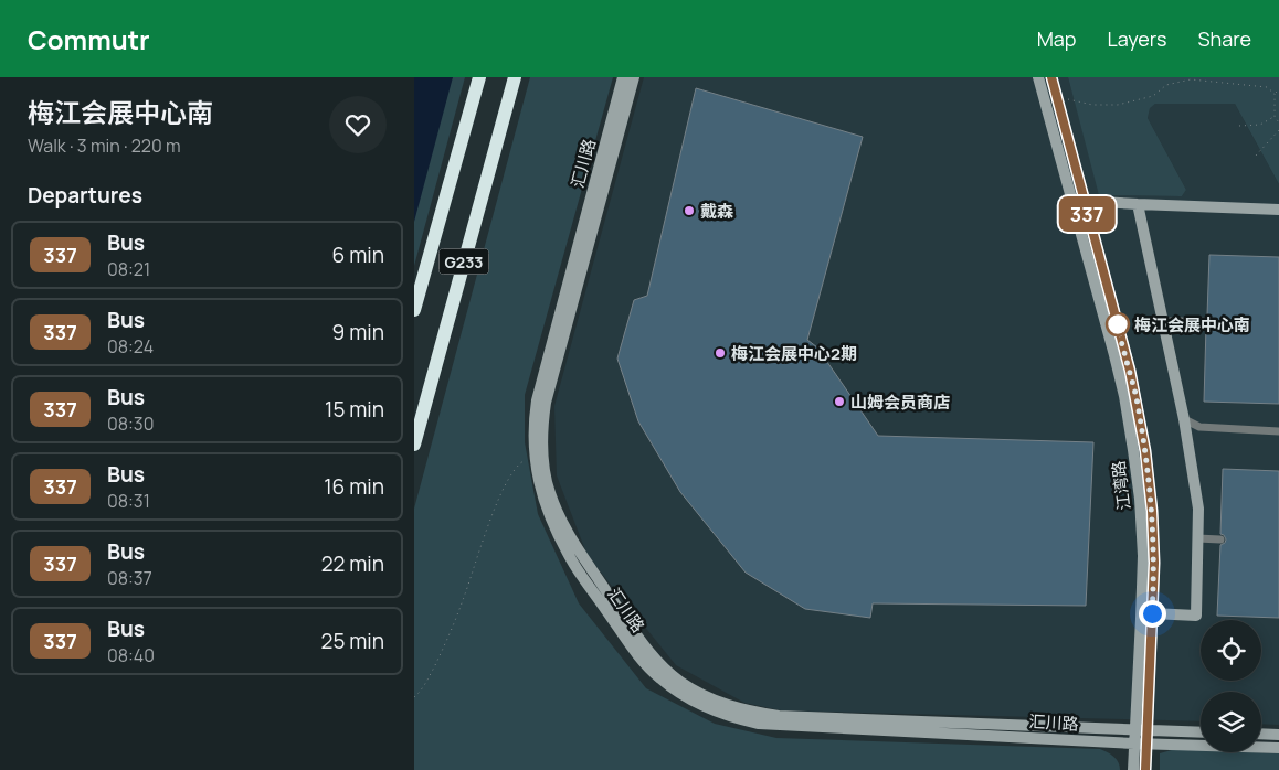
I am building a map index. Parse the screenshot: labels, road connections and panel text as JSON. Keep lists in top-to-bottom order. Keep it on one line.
{"streets":{"highway":["G233"],"street":["汇川路","江湾路"]},"crossings":[["汇川路","江湾路"]],"places":["戴森","梅江会展中心南","梅江会展中心2期","山姆会员商店"],"lines":["bus line 337"],"page":{"header":"Commutr","nav":["Map","Layers","Share"],"heading":[["梅江会展中心南","Walk · 3 min · 220 m"],"Departures"],"on_map":"337","list":[{"mark":"337","name":"Bus","note":"08:21","value":"6 min"},{"mark":"337","name":"Bus","note":"08:24","value":"9 min"},{"mark":"337","name":"Bus","note":"08:30","value":"15 min"},{"mark":"337","name":"Bus","note":"08:31","value":"16 min"},{"mark":"337","name":"Bus","note":"08:37","value":"22 min"},{"mark":"337","name":"Bus","note":"08:40","value":"25 min"}]}}
